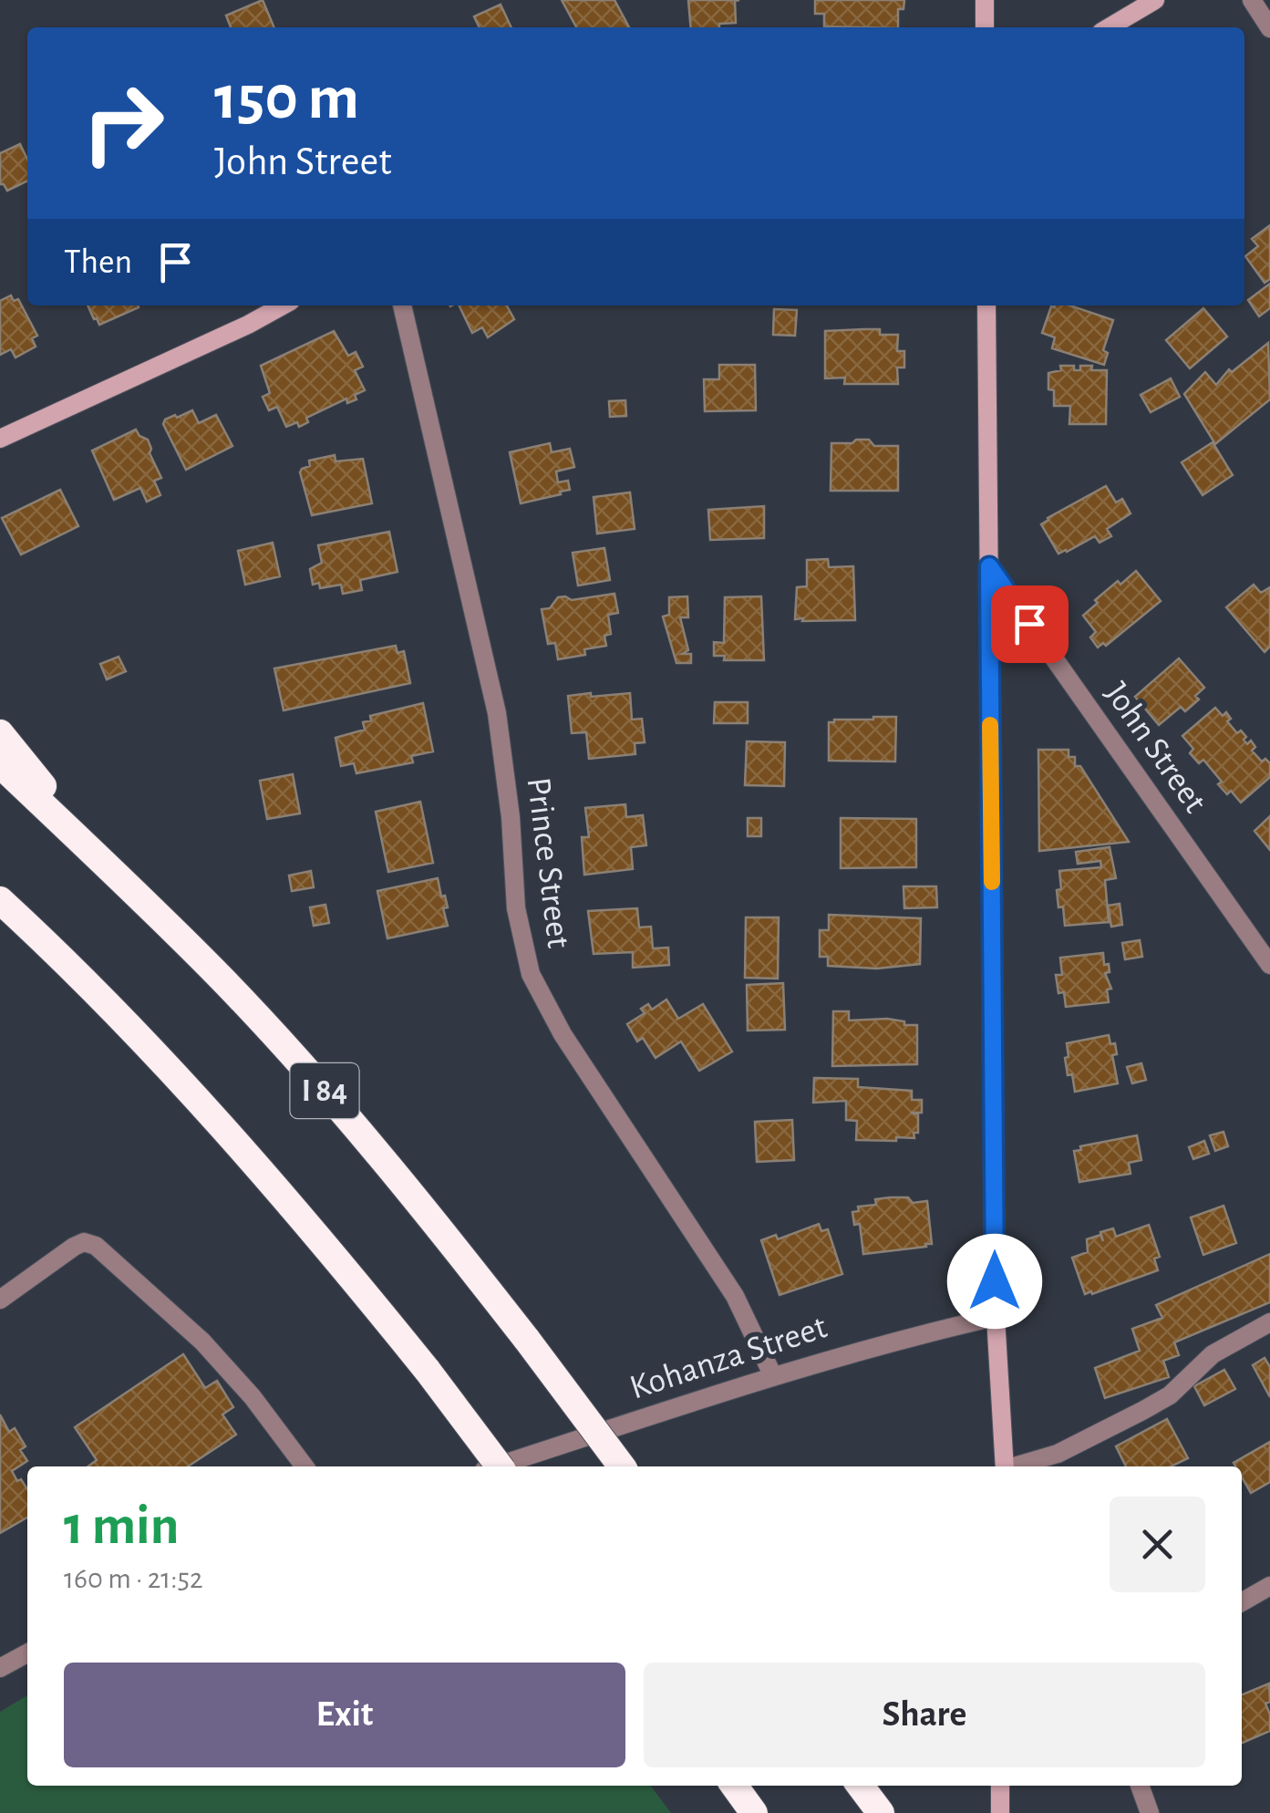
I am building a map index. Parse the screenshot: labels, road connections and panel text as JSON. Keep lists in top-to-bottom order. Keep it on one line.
{"streets":{"highway":["I 84"],"street":["John Street","Prince Street","Kohanza Street"]},"crossings":[["Prince Street","Kohanza Street"]],"page":{"turn":["150 m","John Street"],"then":"Then","heading":["1 min","160 m · 21:52"],"buttons":["Exit","Share"]}}
